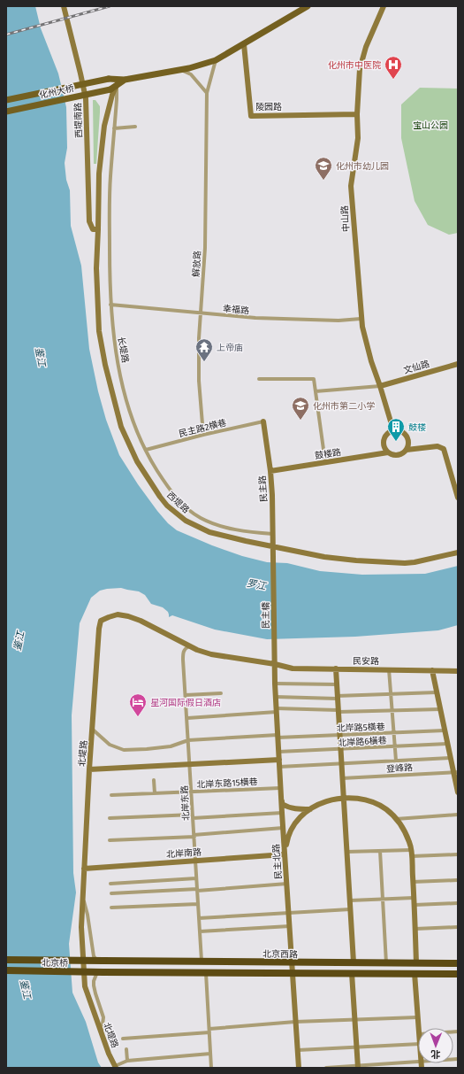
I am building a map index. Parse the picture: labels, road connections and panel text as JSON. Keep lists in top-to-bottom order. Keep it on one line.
{"streets":{"highway":["北京西路","北京桥"],"main road":["化州大桥"],"street":["陵园路","西堤南路","中山路","解放路","幸福路","长堤路","文仙路","民主路2横巷","鼓楼路","民主路","西堤路","民主橋","民安路","北岸路5橫巷","北岸路6橫巷","北堤路","登峰路","北岸东路15横巷","北岸东路","北岸南路","民主北路"]},"crossings":[["化州大桥","长堤路"],["化州大桥","西堤路"],["陵园路","中山路"],["西堤南路","西堤路"],["中山路","幸福路"],["中山路","文仙路"],["中山路","鼓楼路"],["解放路","幸福路"],["解放路","民主路2横巷"],["幸福路","长堤路"],["长堤路","民主路2横巷"],["长堤路","民主路"],["长堤路","西堤路"],["民主路2横巷","民主路"],["鼓楼路","民主路"],["民主路","西堤路"],["民主路","民主橋"],["民主橋","民主北路"],["民安路","北堤路"],["民安路","民主北路"],["北岸路5橫巷","北堤路"],["北岸路5橫巷","北岸东路"],["北岸路5橫巷","民主北路"],["北岸路6橫巷","民主北路"],["北堤路","北岸东路"],["北堤路","北岸南路"],["北堤路","民主北路"],["北岸东路15横巷","北岸东路"],["北岸东路15横巷","民主北路"],["北岸东路","北岸南路"],["北岸东路","北京西路"],["北岸南路","民主北路"],["民主北路","北京西路"],["北京西路","北京桥"]],"water":["鉴江","罗江"],"parks":["宝山公园"],"places":{"hospital":["化州市中医院"],"school or university":["化州市幼儿园","化州市第二小学"],"temple":["上帝庙"],"building":["鼓楼"],"hotel":["星河国际假日酒店"]},"north":"bottom"}
